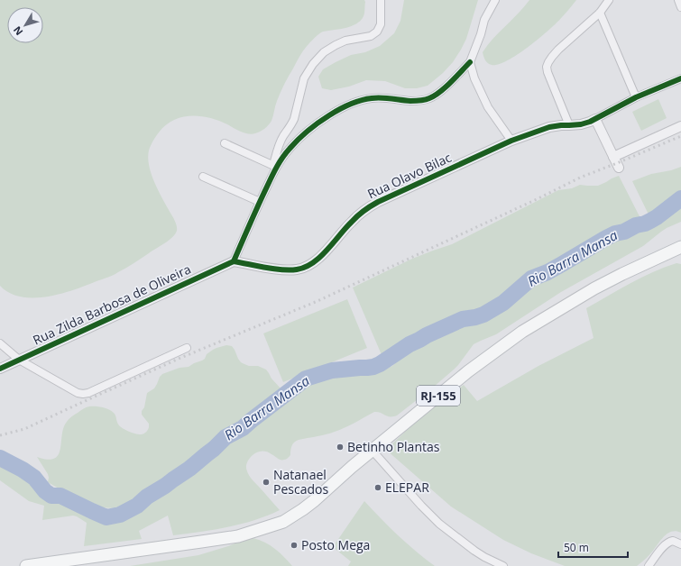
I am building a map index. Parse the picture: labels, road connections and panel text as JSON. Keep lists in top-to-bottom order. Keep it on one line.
{"streets":{"main road":["RJ-155"],"street":["Rua Olavo Bilac","Rua Zilda Barbosa de Oliveira"]},"crossings":[["Rua Olavo Bilac","Rua Zilda Barbosa de Oliveira"]],"water":["Rio Barra Mansa"],"places":["Betinho Plantas","Natanael Pescados","ELEPAR","Posto Mega"],"scale_bar":"50 m","north":"bottom left"}
